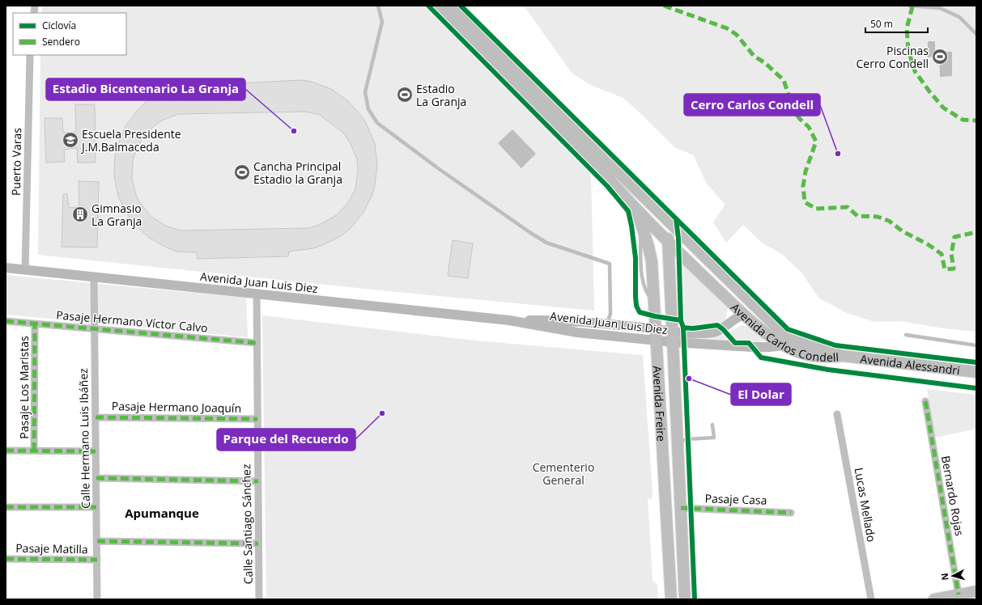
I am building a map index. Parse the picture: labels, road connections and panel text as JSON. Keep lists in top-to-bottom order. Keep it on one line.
{"streets":{"main road":["Avenida Juan Luis Diez","Avenida Carlos Condell","Avenida Alessandri","Avenida Freire"],"street":["Puerto Varas","Pasaje Hermano Víctor Calvo","Pasaje Los Maristas","Pasaje Hermano Joaquín","Calle Hermano Luis Ibáñez","Bernardo Rojas","Pasaje Casa","Lucas Mellado","Calle Santiago Sánchez","Pasaje Matilla"]},"crossings":[["Puerto Varas","Avenida Juan Luis Diez"],["Avenida Juan Luis Diez","Avenida Carlos Condell"],["Avenida Juan Luis Diez","Avenida Freire"],["Avenida Juan Luis Diez","Calle Hermano Luis Ibáñez"],["Avenida Juan Luis Diez","Calle Santiago Sánchez"],["Pasaje Hermano Víctor Calvo","Pasaje Los Maristas"],["Pasaje Hermano Víctor Calvo","Calle Hermano Luis Ibáñez"],["Pasaje Hermano Víctor Calvo","Calle Santiago Sánchez"],["Avenida Carlos Condell","Avenida Alessandri"],["Avenida Carlos Condell","Avenida Freire"],["Avenida Freire","Pasaje Casa"],["Pasaje Hermano Joaquín","Calle Hermano Luis Ibáñez"],["Pasaje Hermano Joaquín","Calle Santiago Sánchez"],["Calle Hermano Luis Ibáñez","Pasaje Matilla"]],"districts":["Apumanque"],"parks":["Cementerio General"],"places":{"sports":["Piscinas Cerro Condell","Estadio La Granja","Cancha Principal Estadio la Granja"],"other":["Estadio Bicentenario La Granja","Cerro Carlos Condell","El Dolar","Parque del Recuerdo"],"school or university":["Escuela Presidente J.M.Balmaceda"],"building":["Gimnasio La Granja"]},"legend":["Ciclovía","Sendero"],"scale_bar":"50 m","north":"left"}
